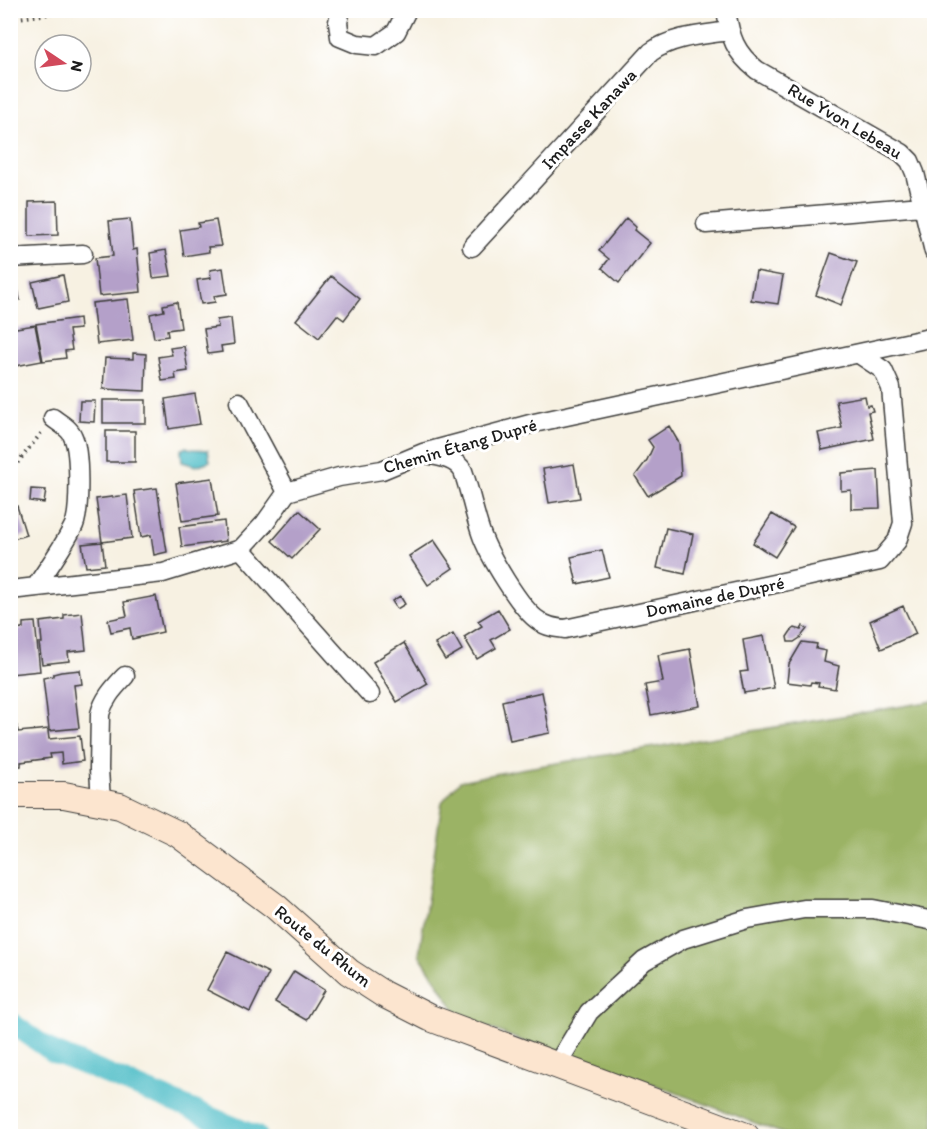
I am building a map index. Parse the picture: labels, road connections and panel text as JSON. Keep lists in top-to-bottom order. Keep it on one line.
{"streets":{"street":["Impasse Kanawa","Rue Yvon Lebeau","Chemin Étang Dupré","Domaine de Dupré","Route du Rhum"]},"crossings":[["Impasse Kanawa","Rue Yvon Lebeau"],["Chemin Étang Dupré","Domaine de Dupré"]],"north":"right"}
